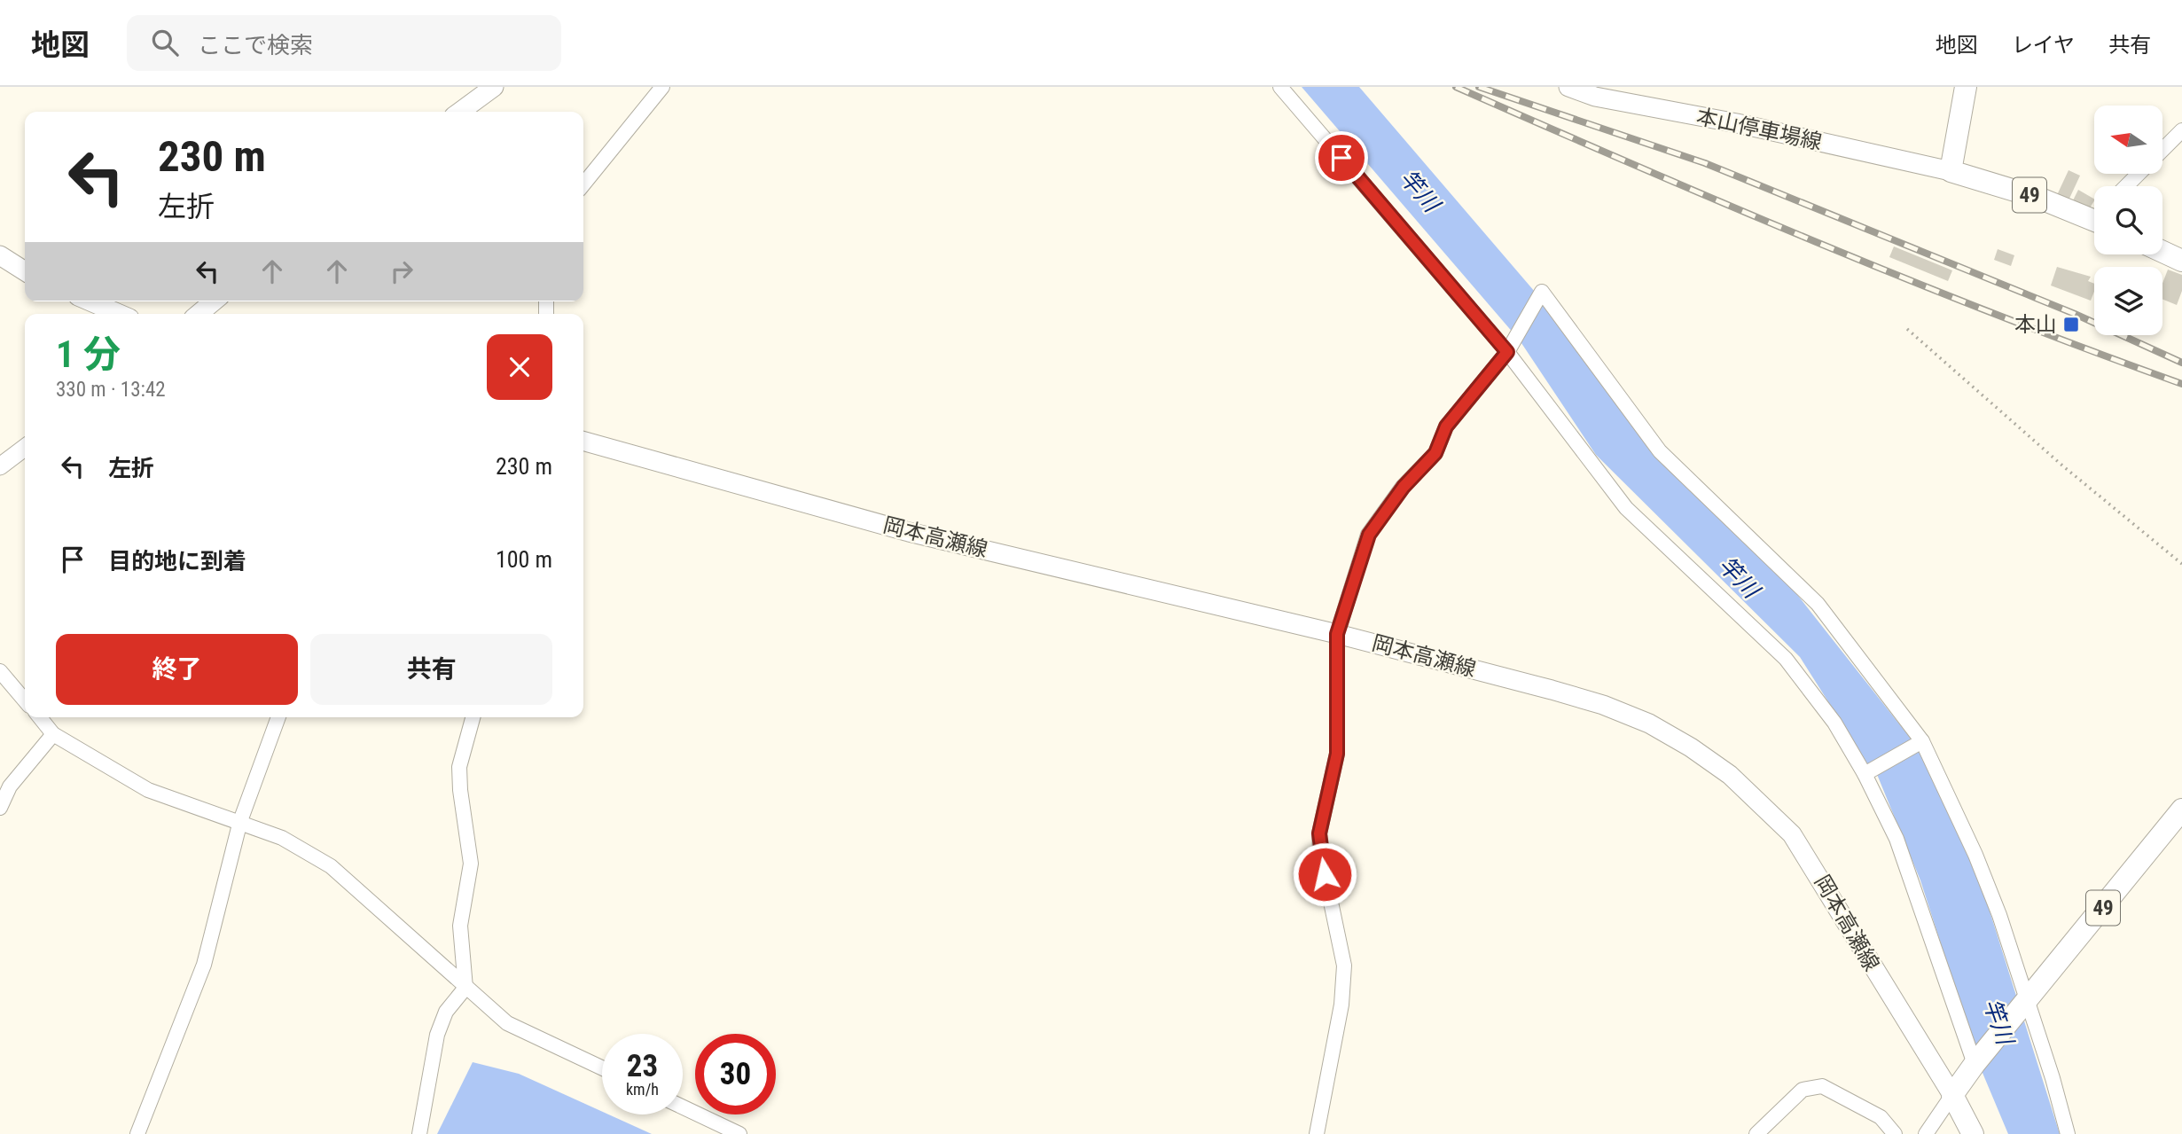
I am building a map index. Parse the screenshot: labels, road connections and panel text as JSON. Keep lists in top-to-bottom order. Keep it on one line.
{"streets":{"main road":["本山停車場線","49","岡本高瀬線"]},"crossings":[["本山停車場線","49"],["49","岡本高瀬線"]],"water":["竿川"],"places":{"transit":["本山"]},"north":"left","page":{"header":"地図","search":"ここで検索","nav":["地図","レイヤ","共有"],"turn":["230 m","左折"],"heading":["1 分","330 m · 13:42"],"list":[{"name":"左折","value":"230 m"},{"name":"目的地に到着","value":"100 m"}],"buttons":["終了","共有"],"speed":"23 km/h","limit":"30"}}
